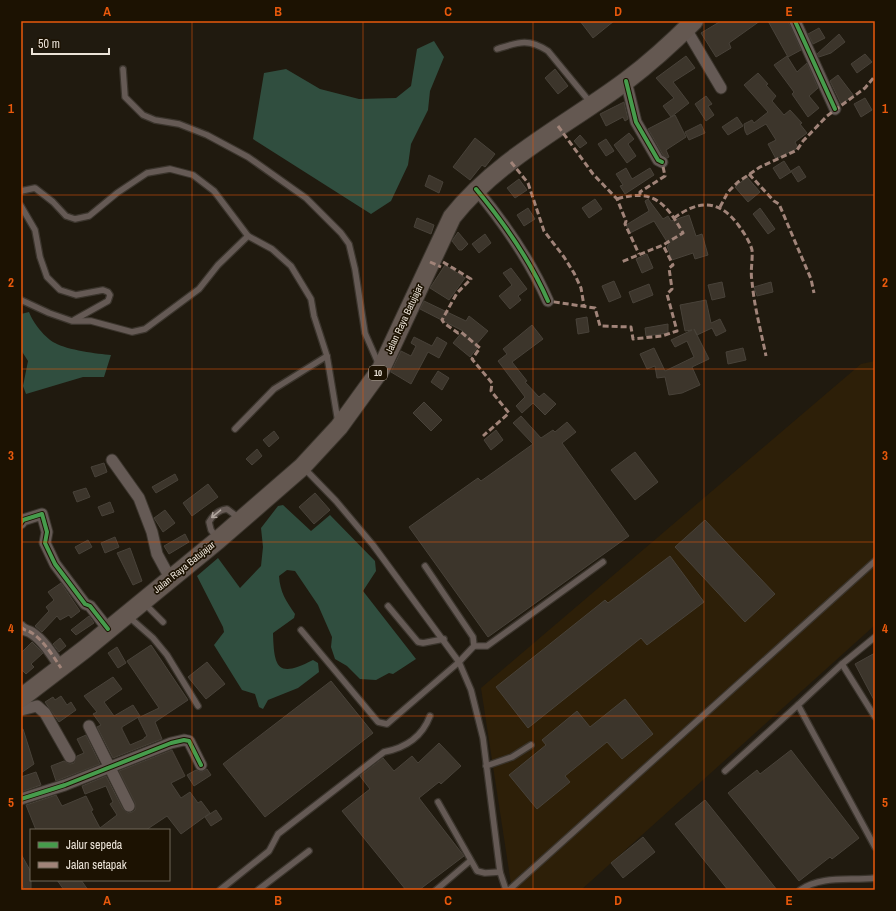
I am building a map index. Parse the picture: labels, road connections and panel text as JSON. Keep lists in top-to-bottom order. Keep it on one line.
{"streets":{"highway":["Jalan Raya Batujajar","10"]},"legend":["Jalur sepeda","Jalan setapak"],"scale_bar":"50 m","grid":{"columns":["A","B","C","D","E"],"rows":["1","2","3","4","5"]}}
